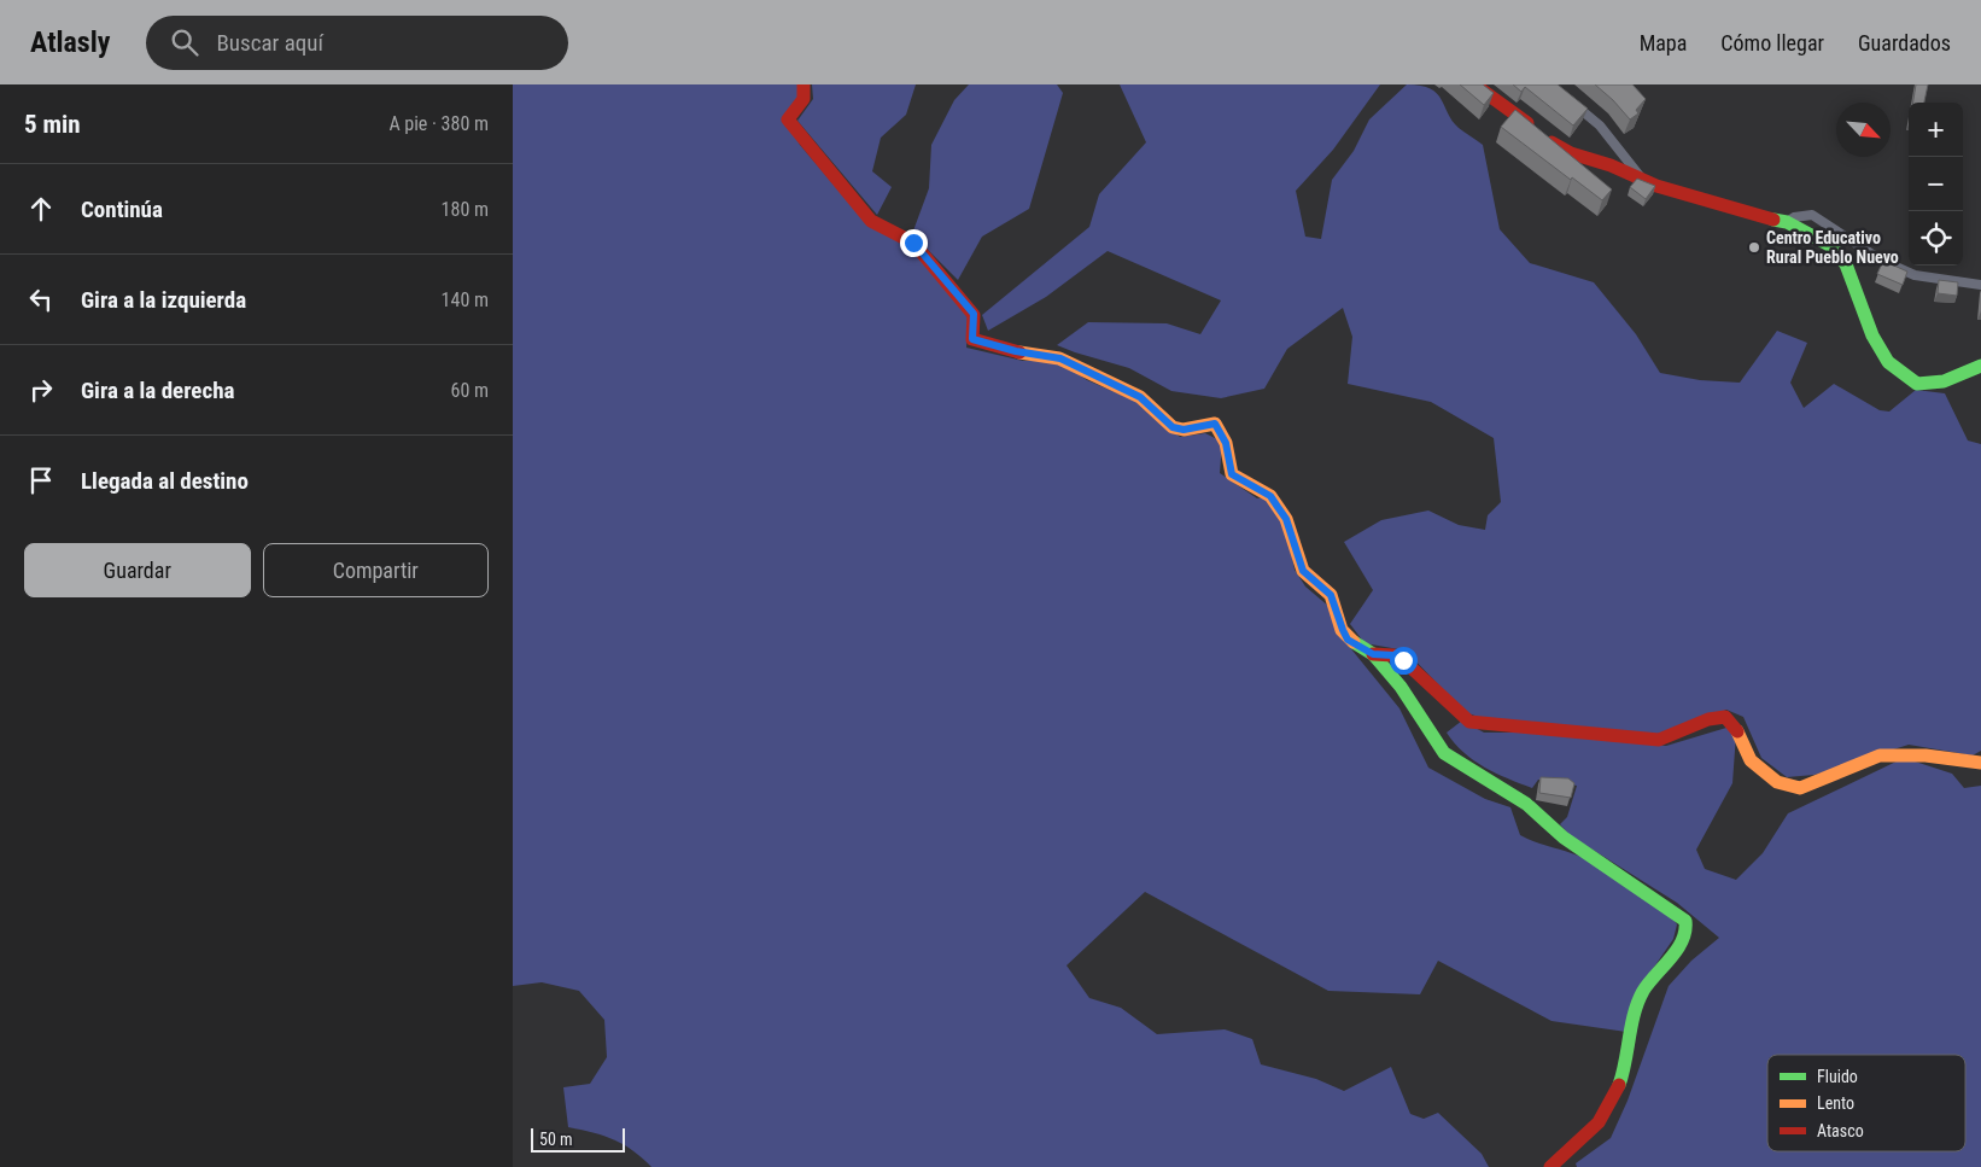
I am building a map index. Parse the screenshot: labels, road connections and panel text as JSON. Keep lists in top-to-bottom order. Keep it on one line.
{"places":["Centro Educativo Rural Pueblo Nuevo"],"legend":["Fluido","Lento","Atasco"],"scale_bar":"50 m","north":"bottom right","page":{"header":"Atlasly","search":"Buscar aquí","nav":["Mapa","Cómo llegar","Guardados"],"heading":["5 min","A pie · 380 m"],"map_buttons":["+","−"],"list":[["Continúa","180 m"],["Gira a la izquierda","140 m"],["Gira a la derecha","60 m"],"Llegada al destino"],"buttons":["Guardar","Compartir"],"scale":"50 m"}}
